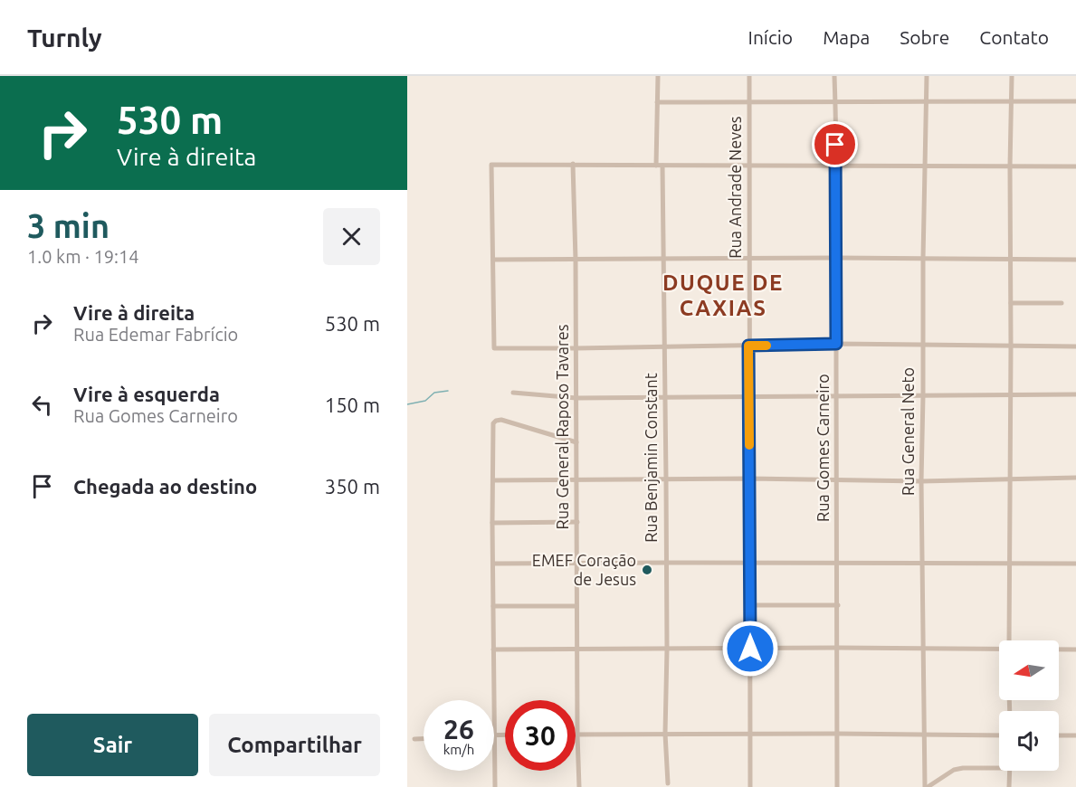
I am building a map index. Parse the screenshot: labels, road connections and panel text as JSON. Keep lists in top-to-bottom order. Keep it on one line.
{"streets":{"street":["Rua Andrade Neves","Rua General Raposo Tavares","Rua General Neto","Rua Gomes Carneiro","Rua Benjamin Constant"]},"districts":["DUQUE DE CAXIAS"],"places":["EMEF Coração de Jesus"],"north":"left","page":{"header":"Turnly","nav":["Início","Mapa","Sobre","Contato"],"turn":["530 m","Vire à direita"],"heading":["3 min","1.0 km · 19:14"],"list":[{"name":"Vire à direita","note":"Rua Edemar Fabrício","value":"530 m"},{"name":"Vire à esquerda","note":"Rua Gomes Carneiro","value":"150 m"},{"name":"Chegada ao destino","value":"350 m"}],"speed":"26 km/h","limit":"30","buttons":["Sair","Compartilhar"]}}
